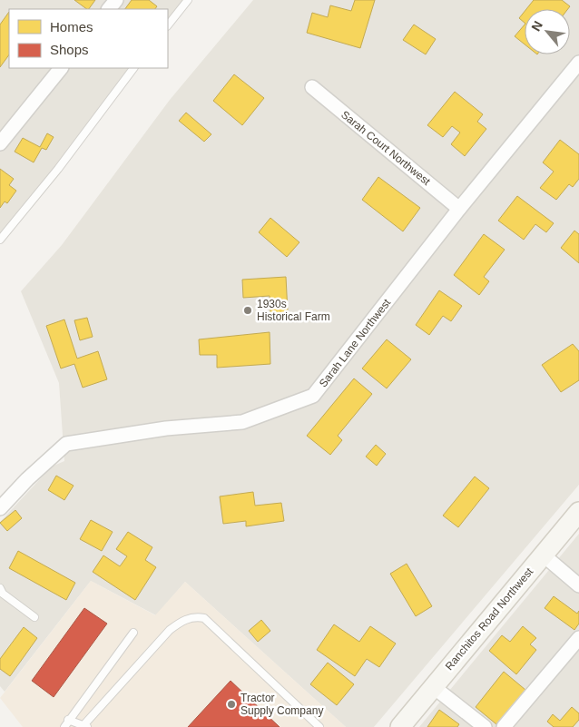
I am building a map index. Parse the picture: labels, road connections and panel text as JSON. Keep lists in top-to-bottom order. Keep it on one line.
{"streets":{"street":["Sarah Court Northwest","Sarah Lane Northwest","Ranchitos Road Northwest"]},"crossings":[["Sarah Court Northwest","Sarah Lane Northwest"]],"places":["1930s Historical Farm","Tractor Supply Company"],"legend":["Homes","Shops"],"north":"top left"}
